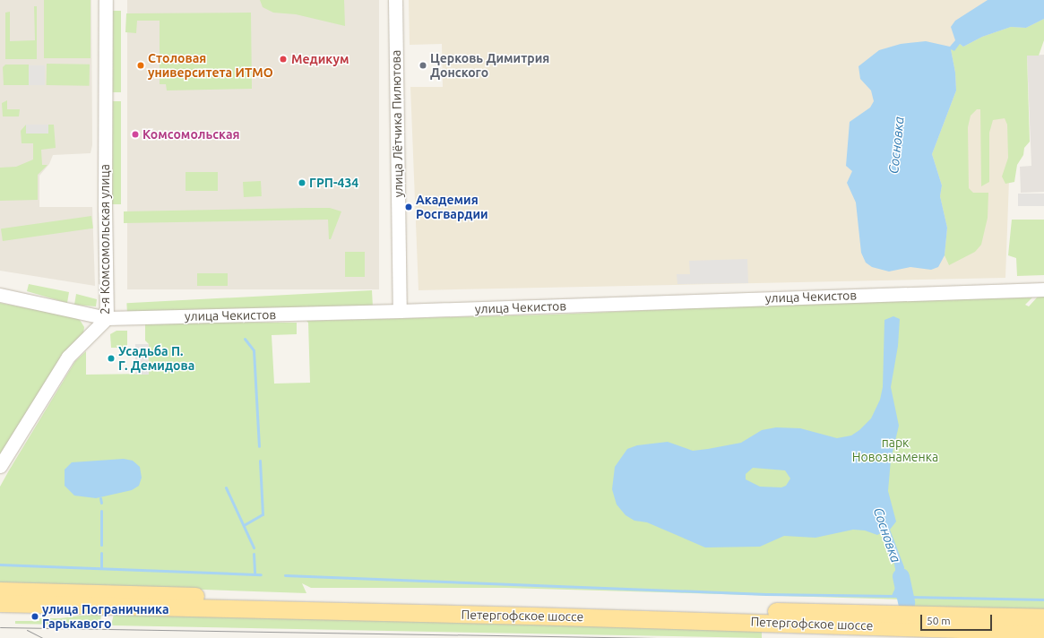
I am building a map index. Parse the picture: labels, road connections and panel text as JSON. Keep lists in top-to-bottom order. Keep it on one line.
{"streets":{"main road":["Петергофское шоссе"],"street":["улица Лётчика Пилютова","2-я Комсомольская улица","улица Чекистов"]},"crossings":[["улица Лётчика Пилютова","улица Чекистов"],["2-я Комсомольская улица","улица Чекистов"]],"water":["Сосновка"],"parks":["парк Новознаменка"],"places":["Медикум","Столовая университета ИТМО","Церковь Димитрия Донского","Комсомольская","ГРП-434","Академия Росгвардии","Усадьба П. Г. Демидова","улица Пограничника Гарькавого"],"scale_bar":"50 m"}
